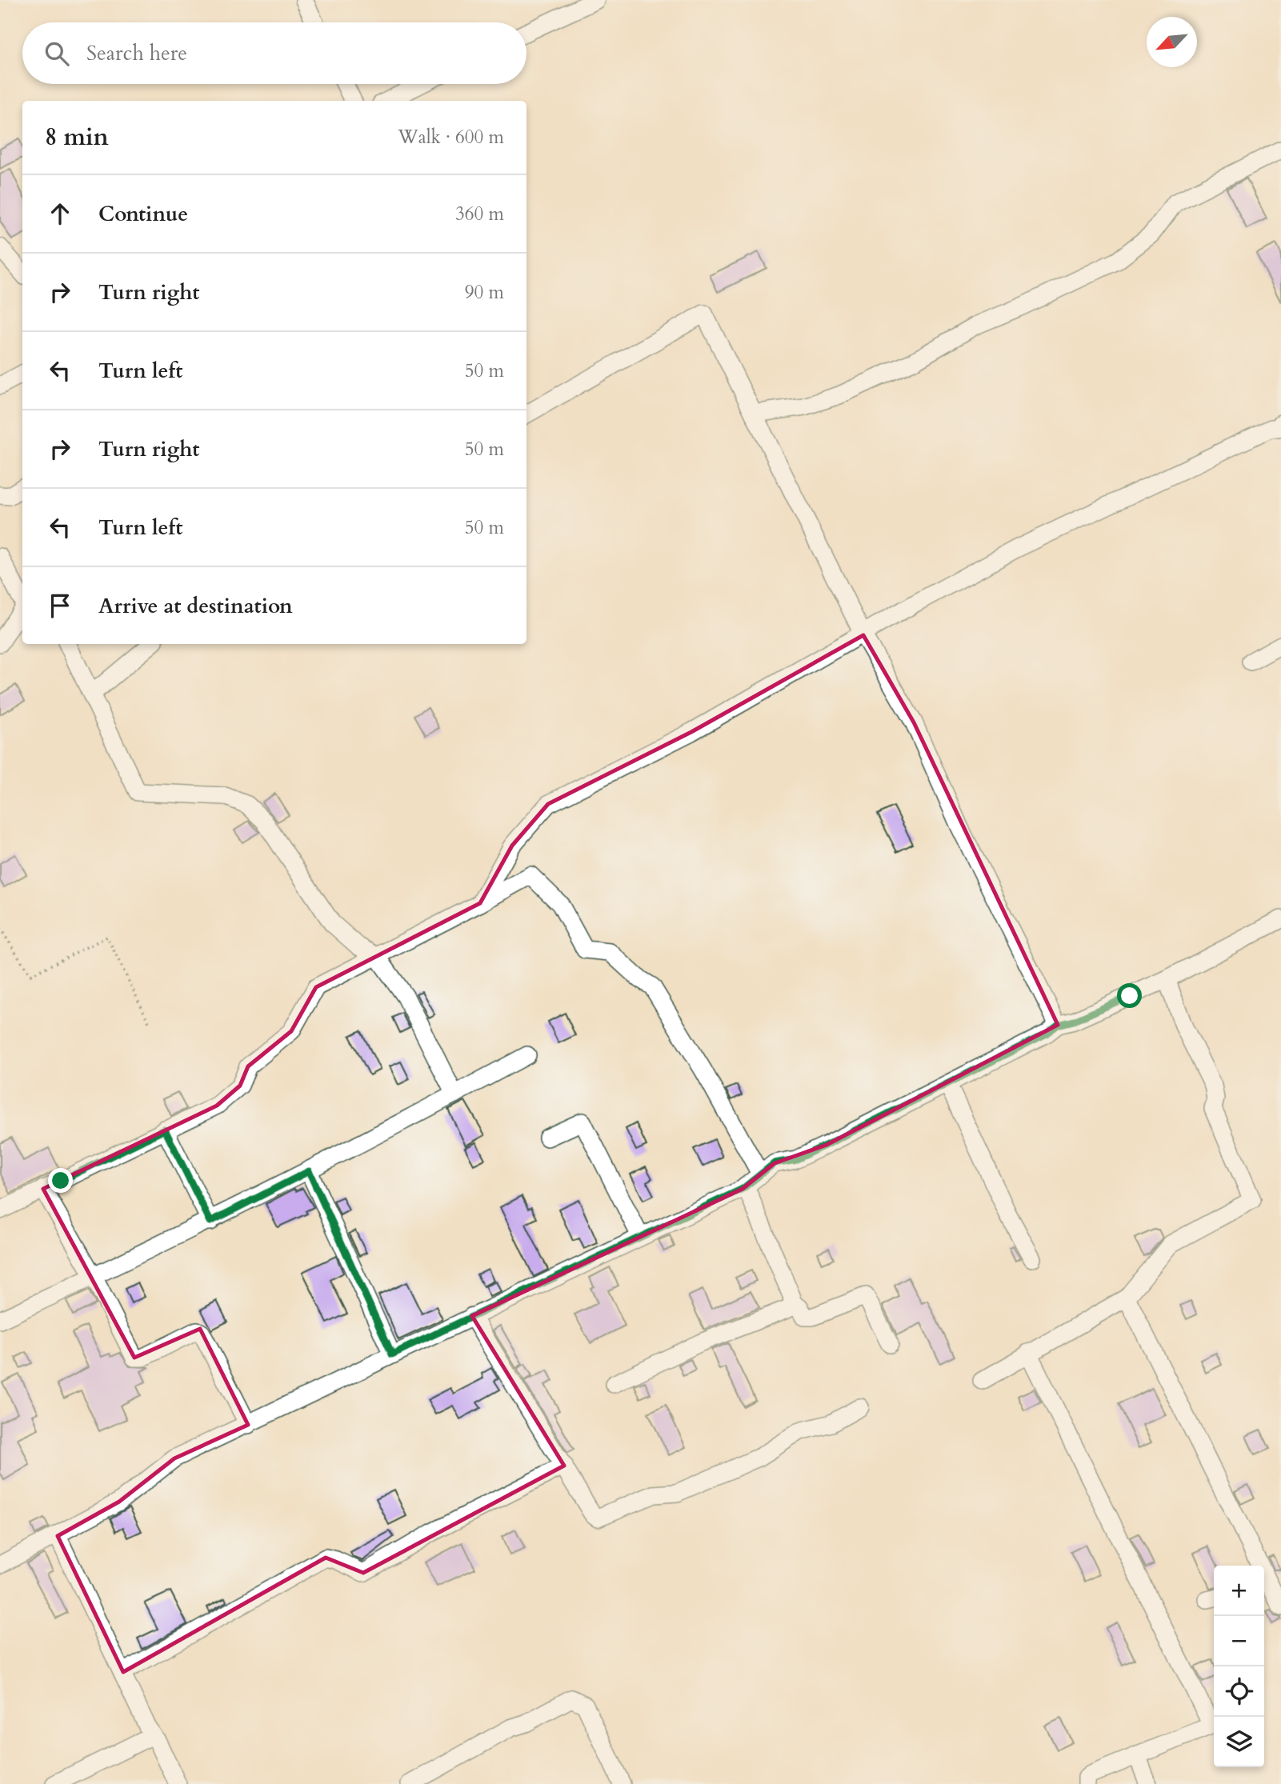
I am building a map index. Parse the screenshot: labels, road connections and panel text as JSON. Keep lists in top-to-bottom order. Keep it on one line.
{"north":"bottom left","page":{"search":"Search here","heading":["8 min","Walk · 600 m"],"list":[["Continue","360 m"],["Turn right","90 m"],["Turn left","50 m"],["Turn right","50 m"],["Turn left","50 m"],"Arrive at destination"],"map_buttons":["+","−"]}}
